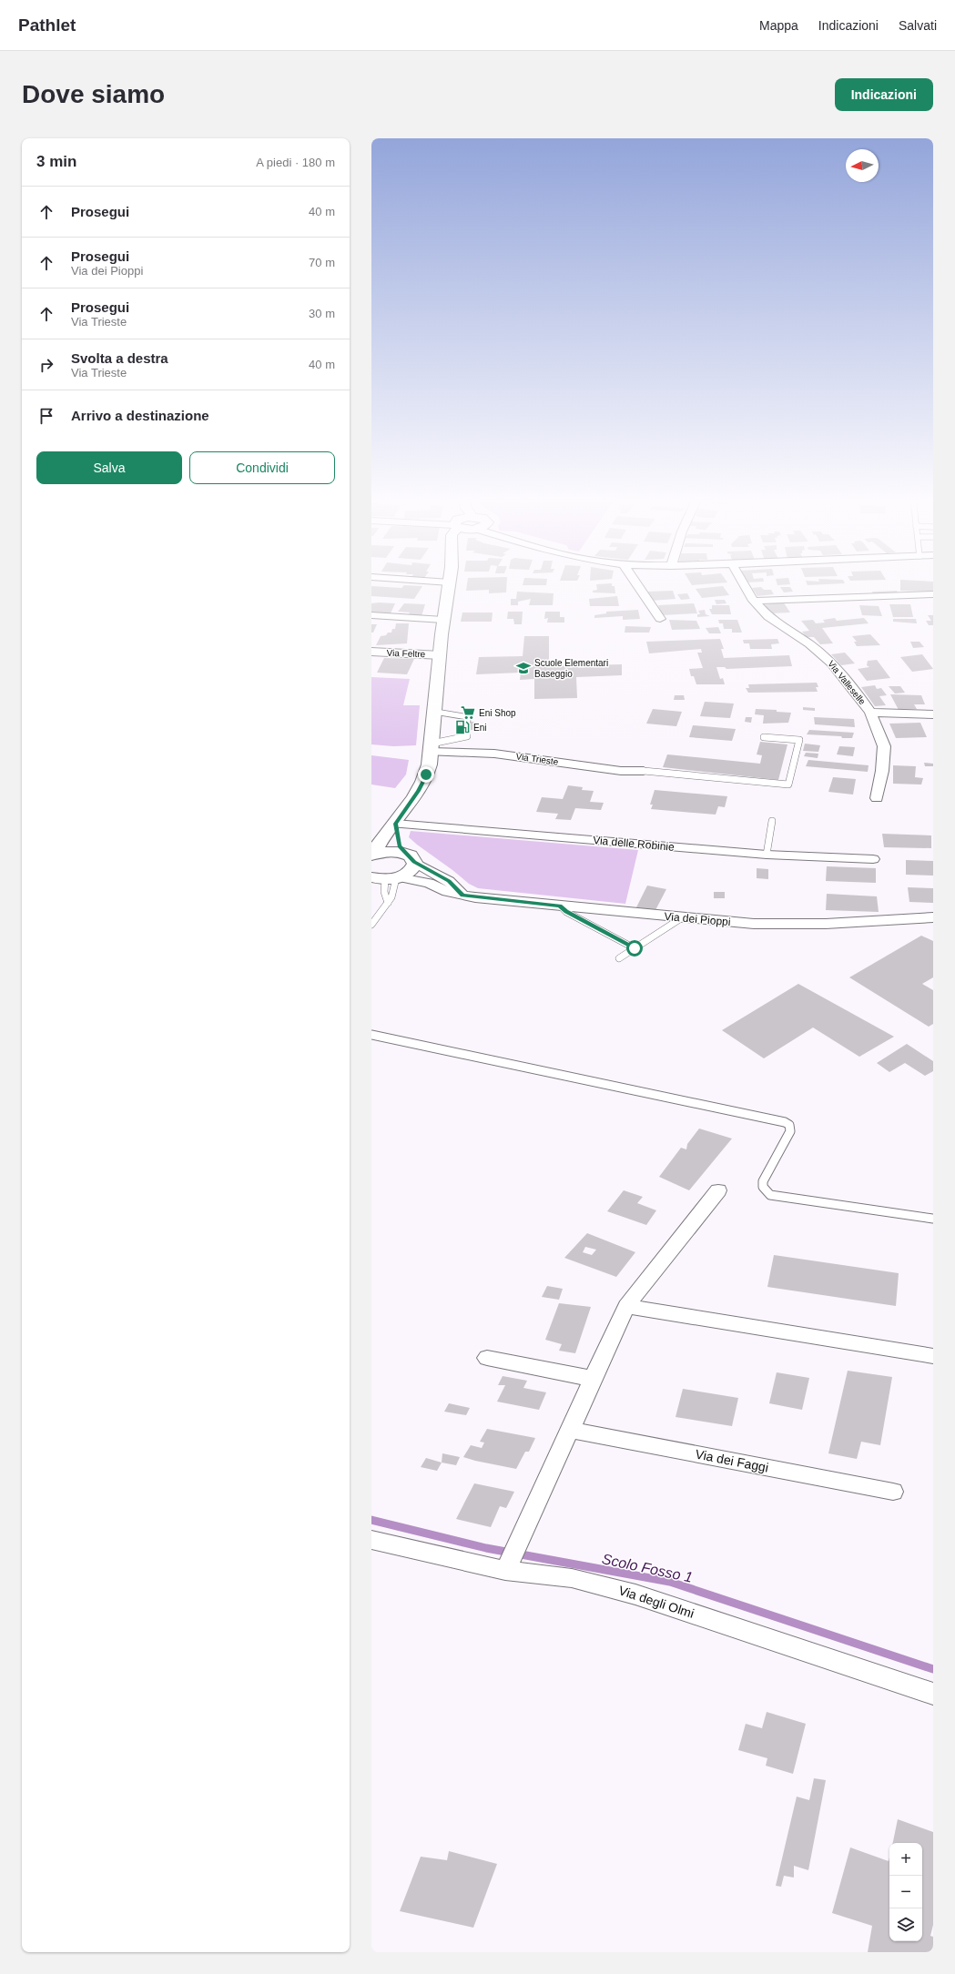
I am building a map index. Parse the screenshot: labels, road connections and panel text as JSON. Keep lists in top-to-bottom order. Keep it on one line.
{"streets":{"street":["Via Feltre","Via Valleselle","Via Trieste","Via delle Robinie","Via dei Pioppi","Via dei Faggi","Via degli Olmi"]},"water":["Scolo Fosso 1"],"places":{"school or university":["Scuole Elementari Baseggio"],"supermarket":["Eni Shop"],"fuel station":["Eni"]},"north":"left","page":{"header":"Pathlet","nav":["Mappa","Indicazioni","Salvati"],"buttons":["Indicazioni",["Salva","Condividi"]],"title":"Dove siamo","heading":["3 min","A piedi · 180 m"],"list":[["Prosegui","40 m"],["Prosegui","Via dei Pioppi","70 m"],["Prosegui","Via Trieste","30 m"],["Svolta a destra","Via Trieste","40 m"],"Arrivo a destinazione"],"map_buttons":["+","−"]}}
